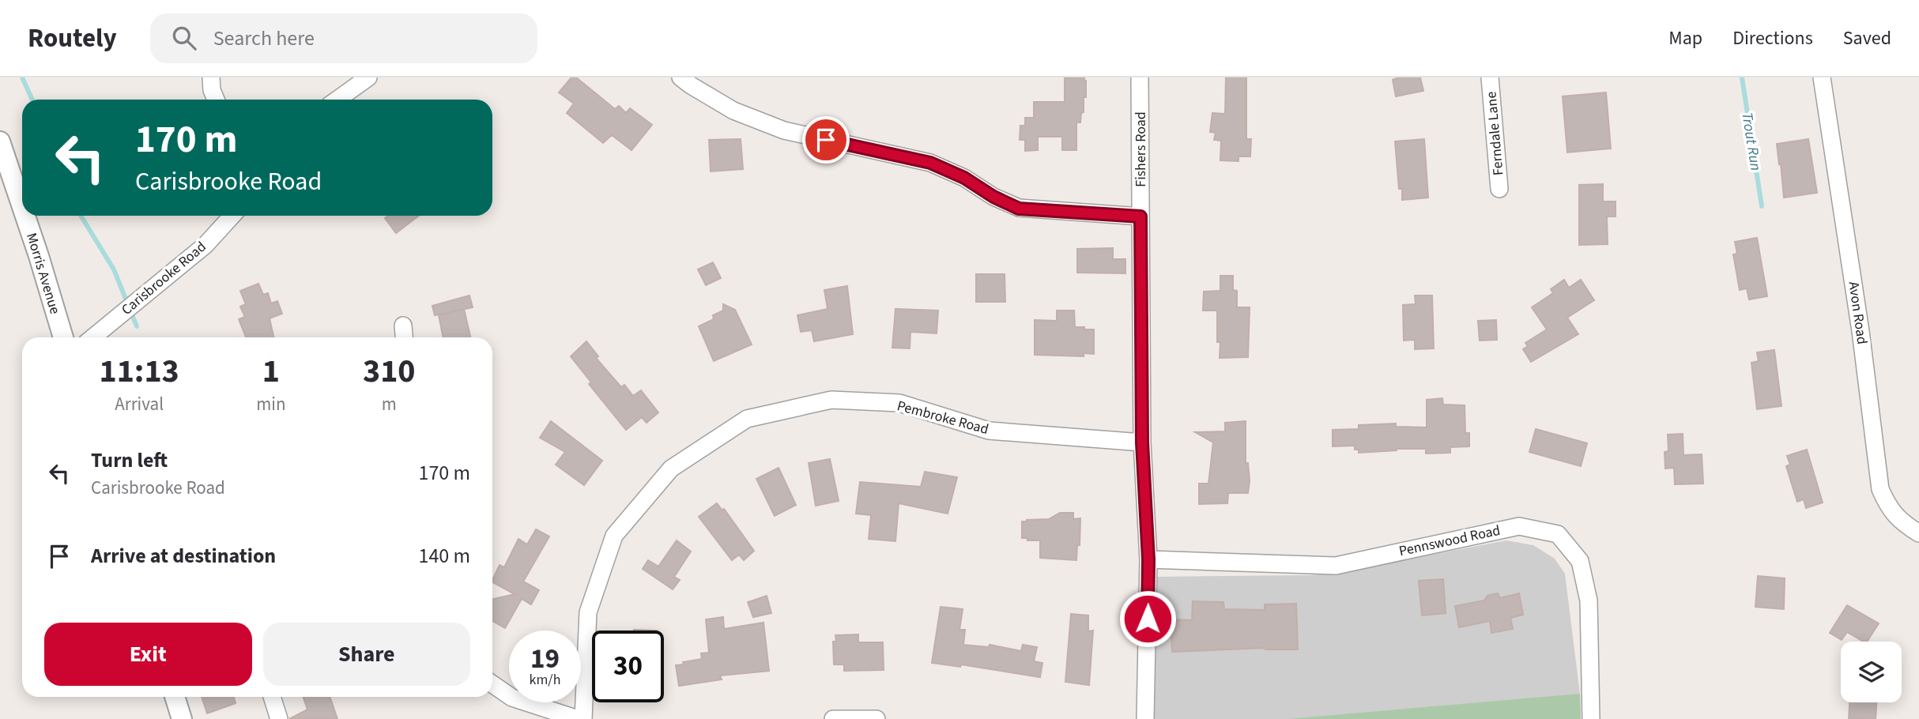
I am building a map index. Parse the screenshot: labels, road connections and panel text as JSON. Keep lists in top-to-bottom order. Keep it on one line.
{"streets":{"street":["Ferndale Lane","Fishers Road","Morris Avenue","Carisbrooke Road","Avon Road","Pembroke Road","Pennswood Road"]},"crossings":[["Fishers Road","Pembroke Road"],["Fishers Road","Pennswood Road"]],"water":["Trout Run"],"page":{"header":"Routely","search":"Search here","nav":["Map","Directions","Saved"],"turn":["170 m","Carisbrooke Road"],"eta":["11:13","Arrival","1","min","310","m"],"list":[{"name":"Turn left","note":"Carisbrooke Road","value":"170 m"},{"name":"Arrive at destination","value":"140 m"}],"buttons":["Exit","Share"],"speed":"19 km/h","limit":"30"}}
